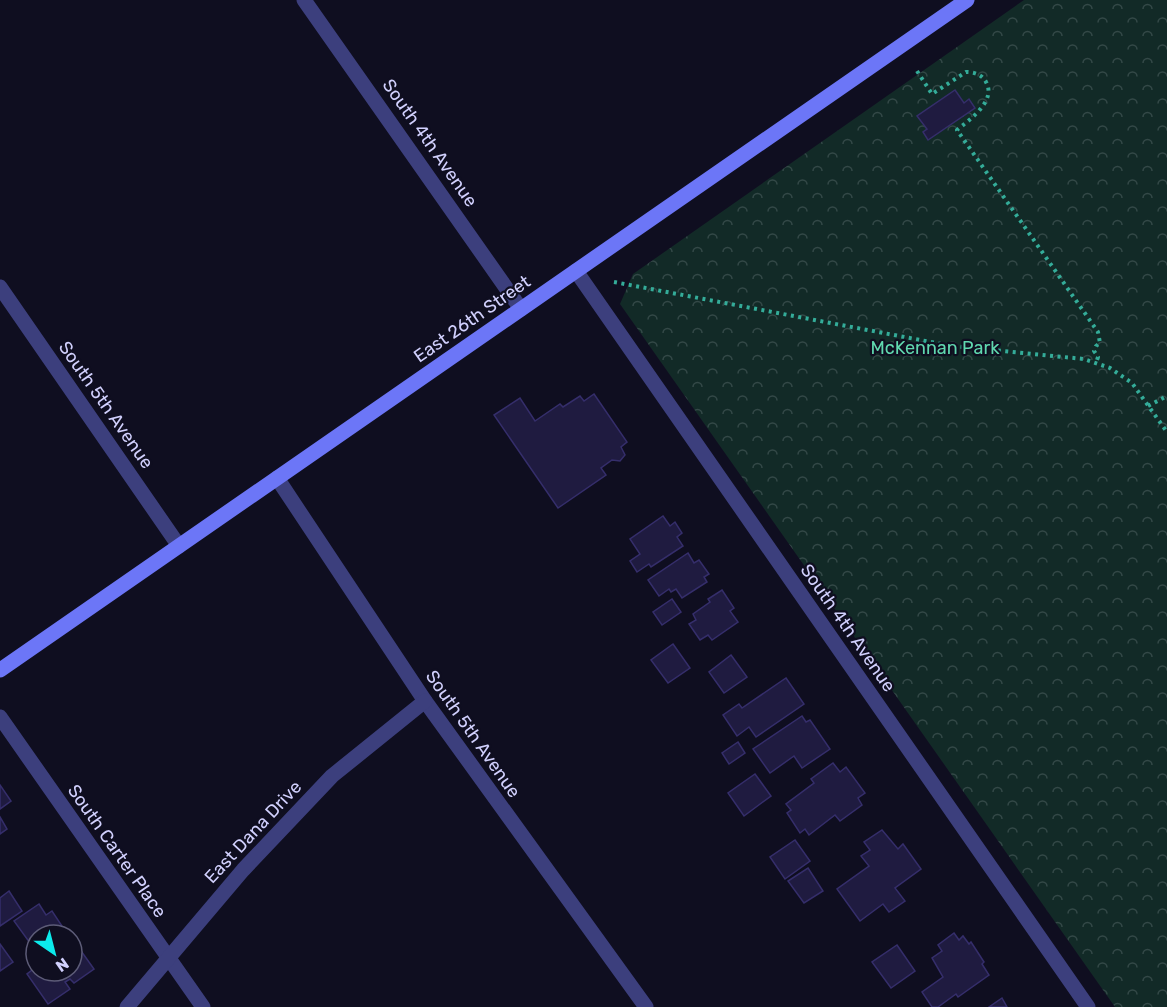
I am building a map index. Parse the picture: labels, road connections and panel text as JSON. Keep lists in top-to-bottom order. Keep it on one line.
{"streets":{"main road":["East 26th Street"],"street":["South 4th Avenue","South 5th Avenue","East Dana Drive","South Carter Place"]},"crossings":[["South 4th Avenue","East 26th Street"],["East 26th Street","South 5th Avenue"],["South 5th Avenue","East Dana Drive"],["East Dana Drive","South Carter Place"]],"parks":["McKennan Park"],"north":"bottom right"}
